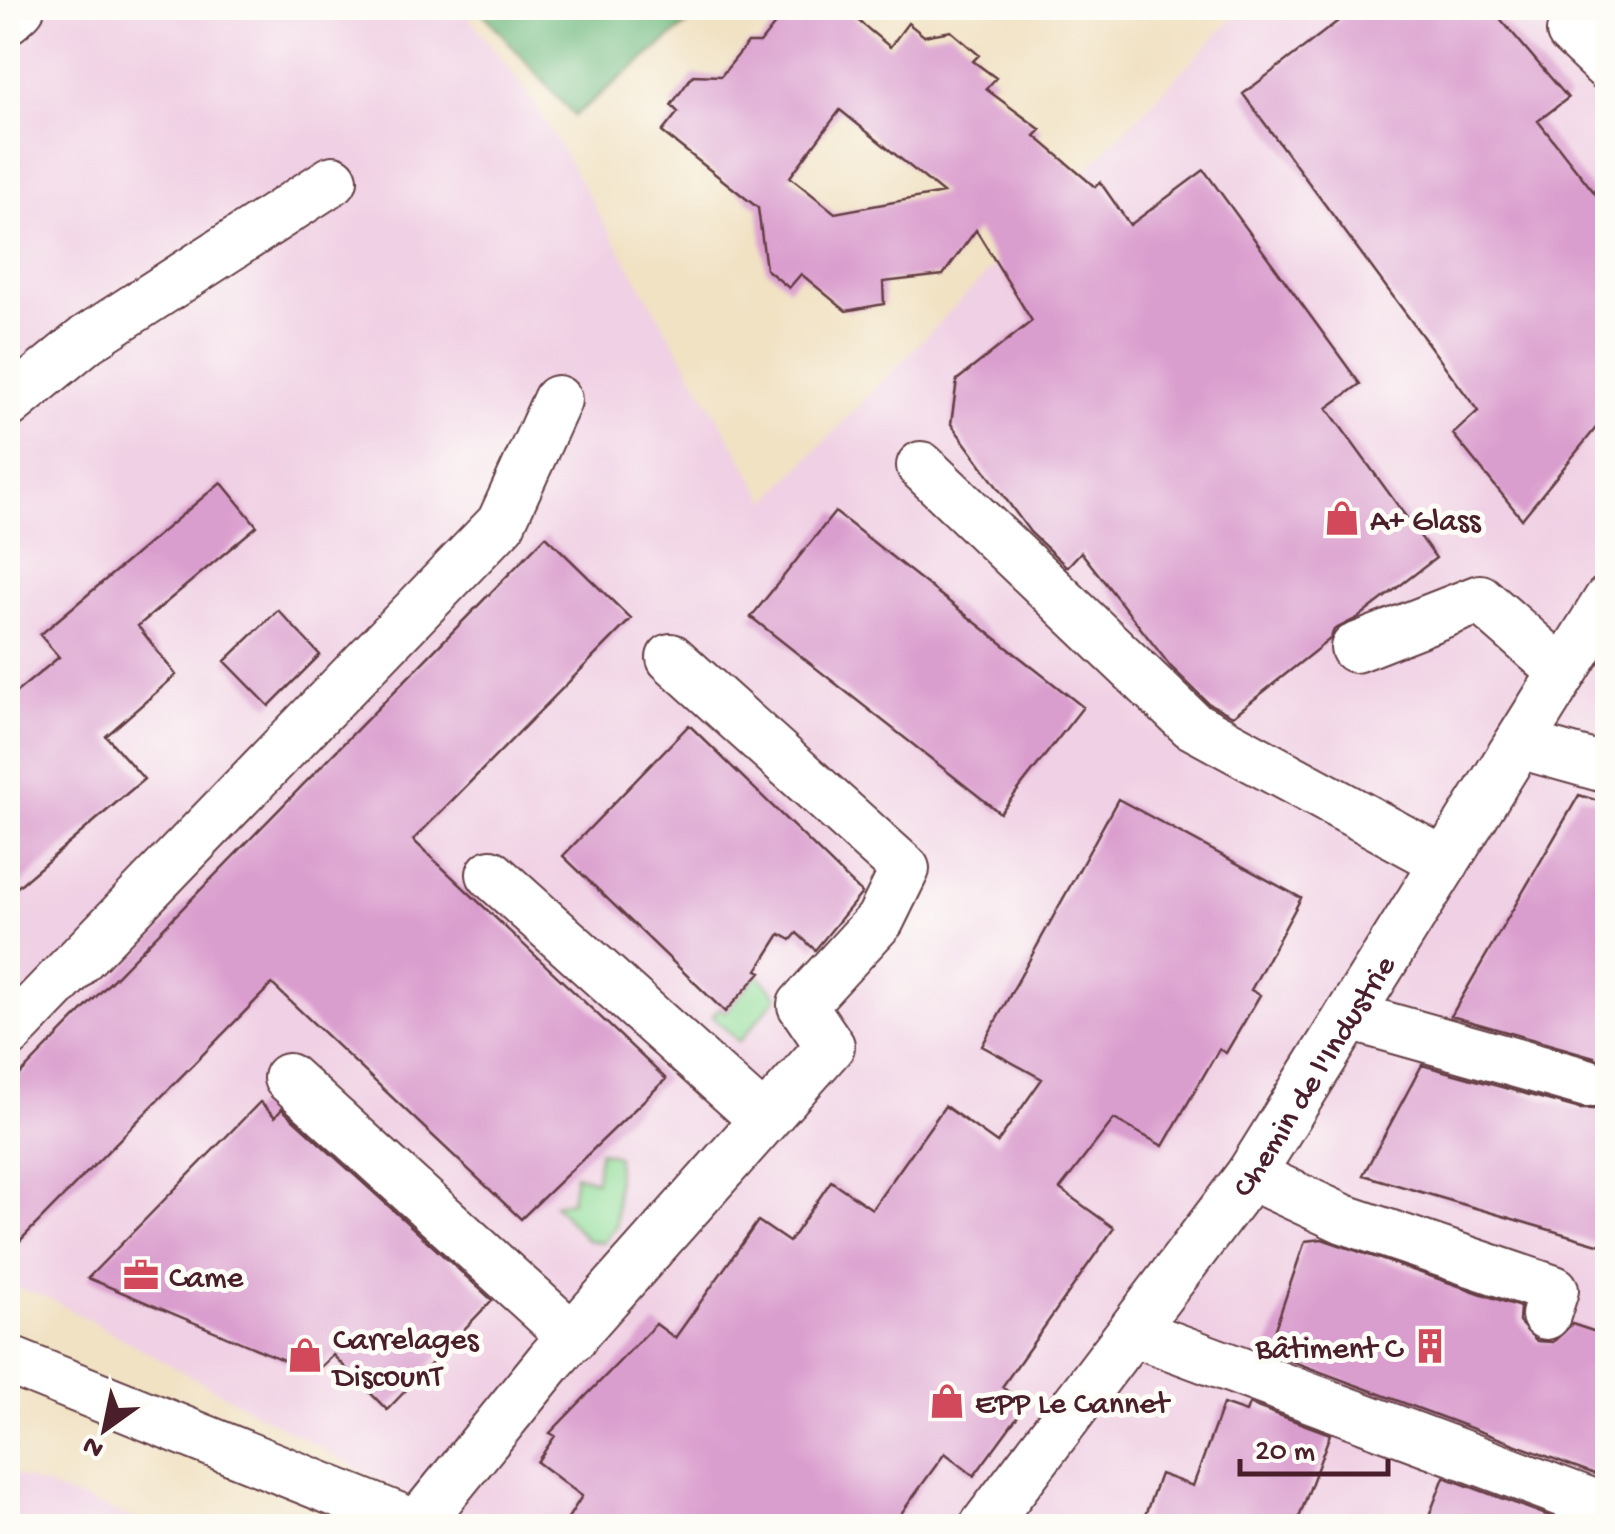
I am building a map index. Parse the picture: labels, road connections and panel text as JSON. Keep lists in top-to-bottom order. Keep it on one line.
{"streets":{"street":["Chemin de l'Industrie"]},"places":{"shop":["A+ Glass","Carrelages DiscounT","EPP Le Cannet"],"office":["Came"],"building":["Bâtiment C"]},"scale_bar":"20 m","north":"bottom left"}
